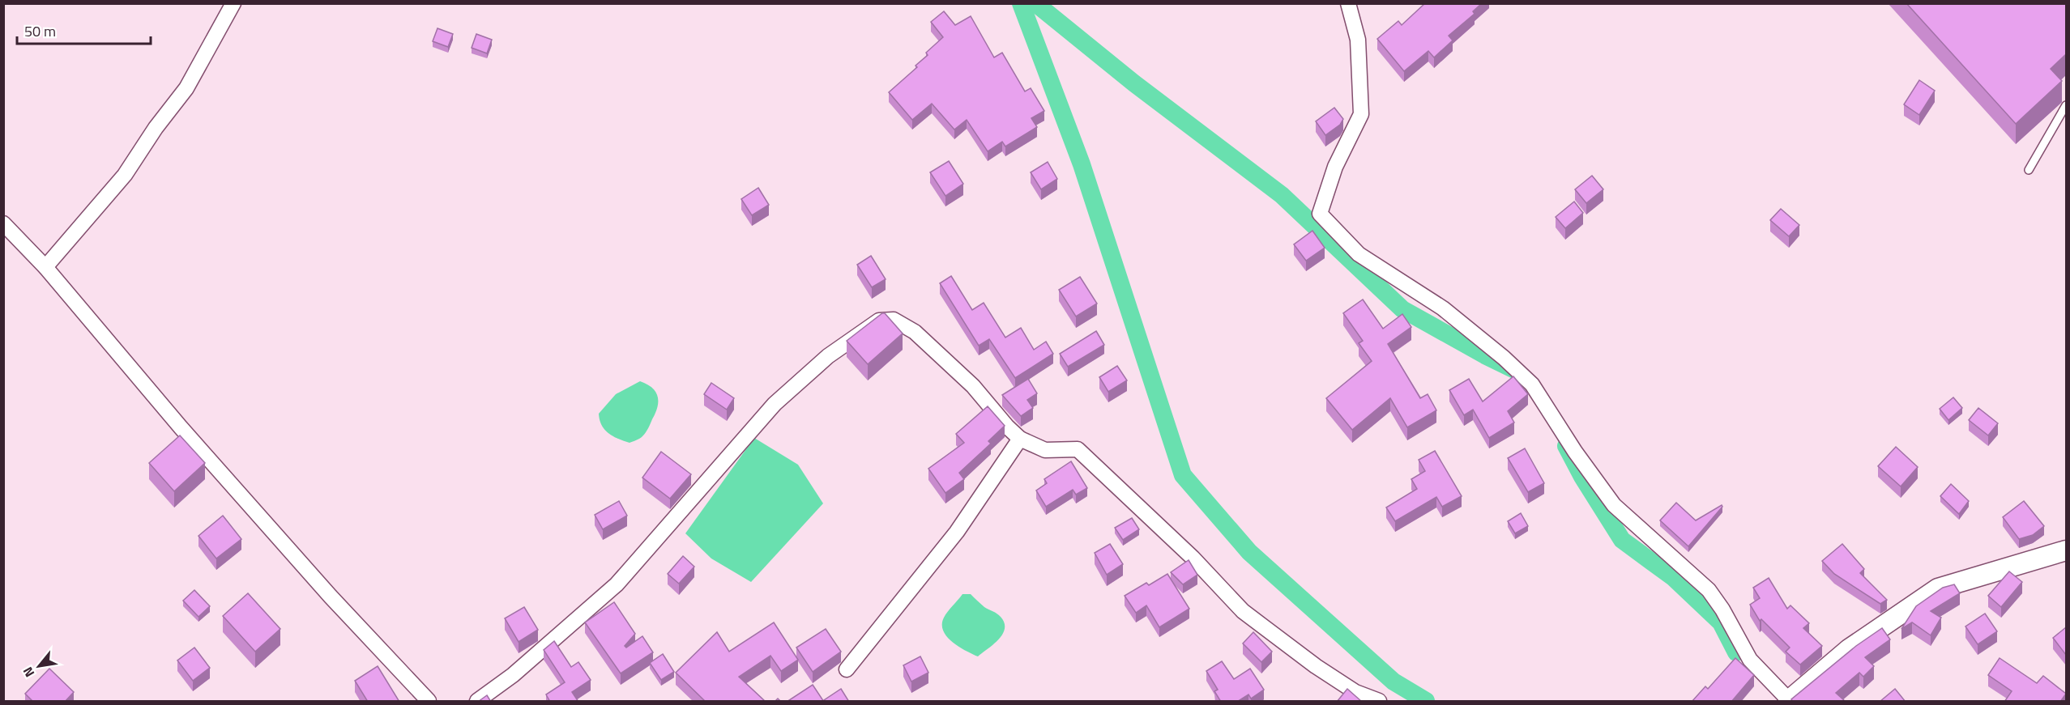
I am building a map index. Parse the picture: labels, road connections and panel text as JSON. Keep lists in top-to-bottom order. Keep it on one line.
{"scale_bar":"50 m","north":"bottom left"}
